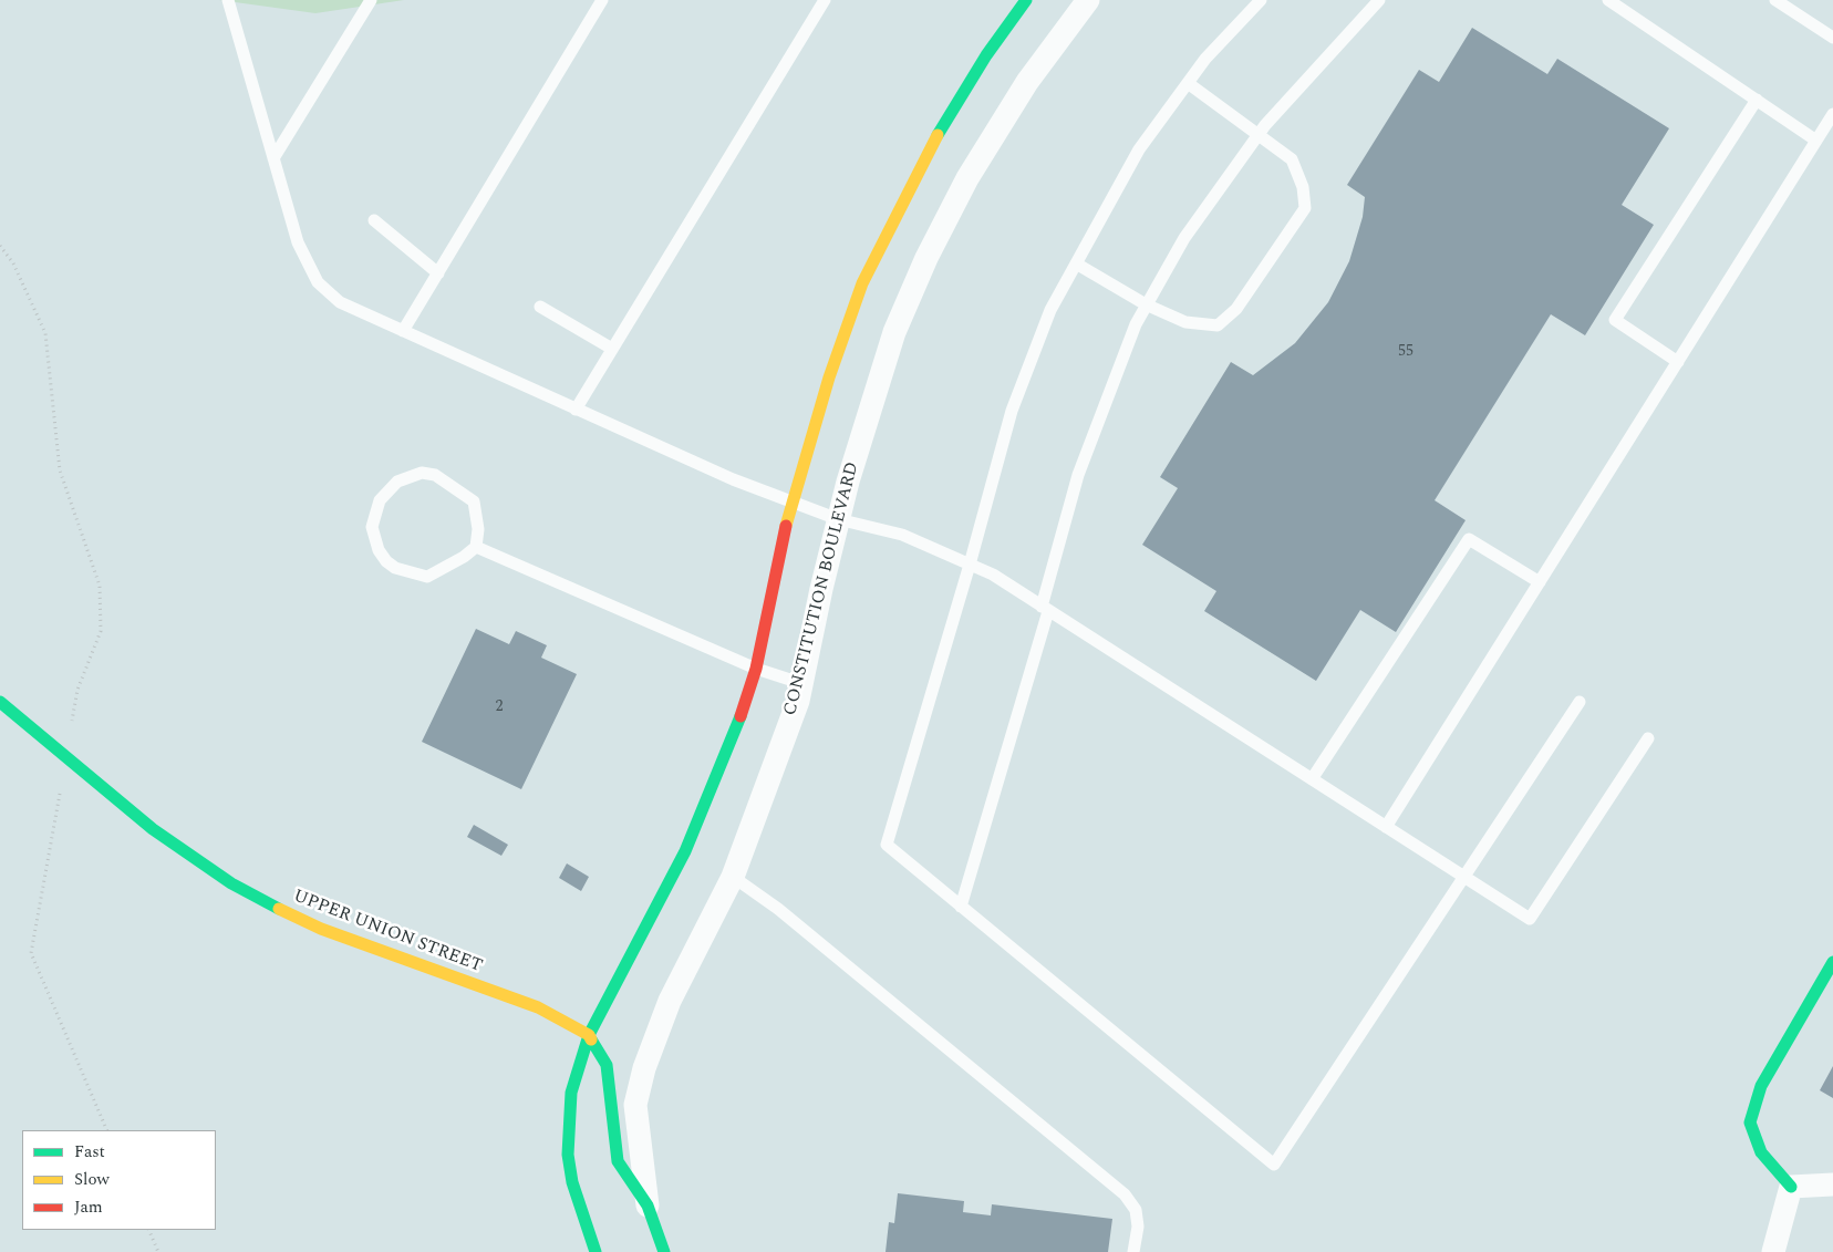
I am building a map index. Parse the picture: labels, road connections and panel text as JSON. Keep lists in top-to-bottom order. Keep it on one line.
{"streets":{"street":["CONSTITUTION BOULEVARD","UPPER UNION STREET"]},"house_numbers":["55","2"],"legend":["Fast","Slow","Jam"]}
